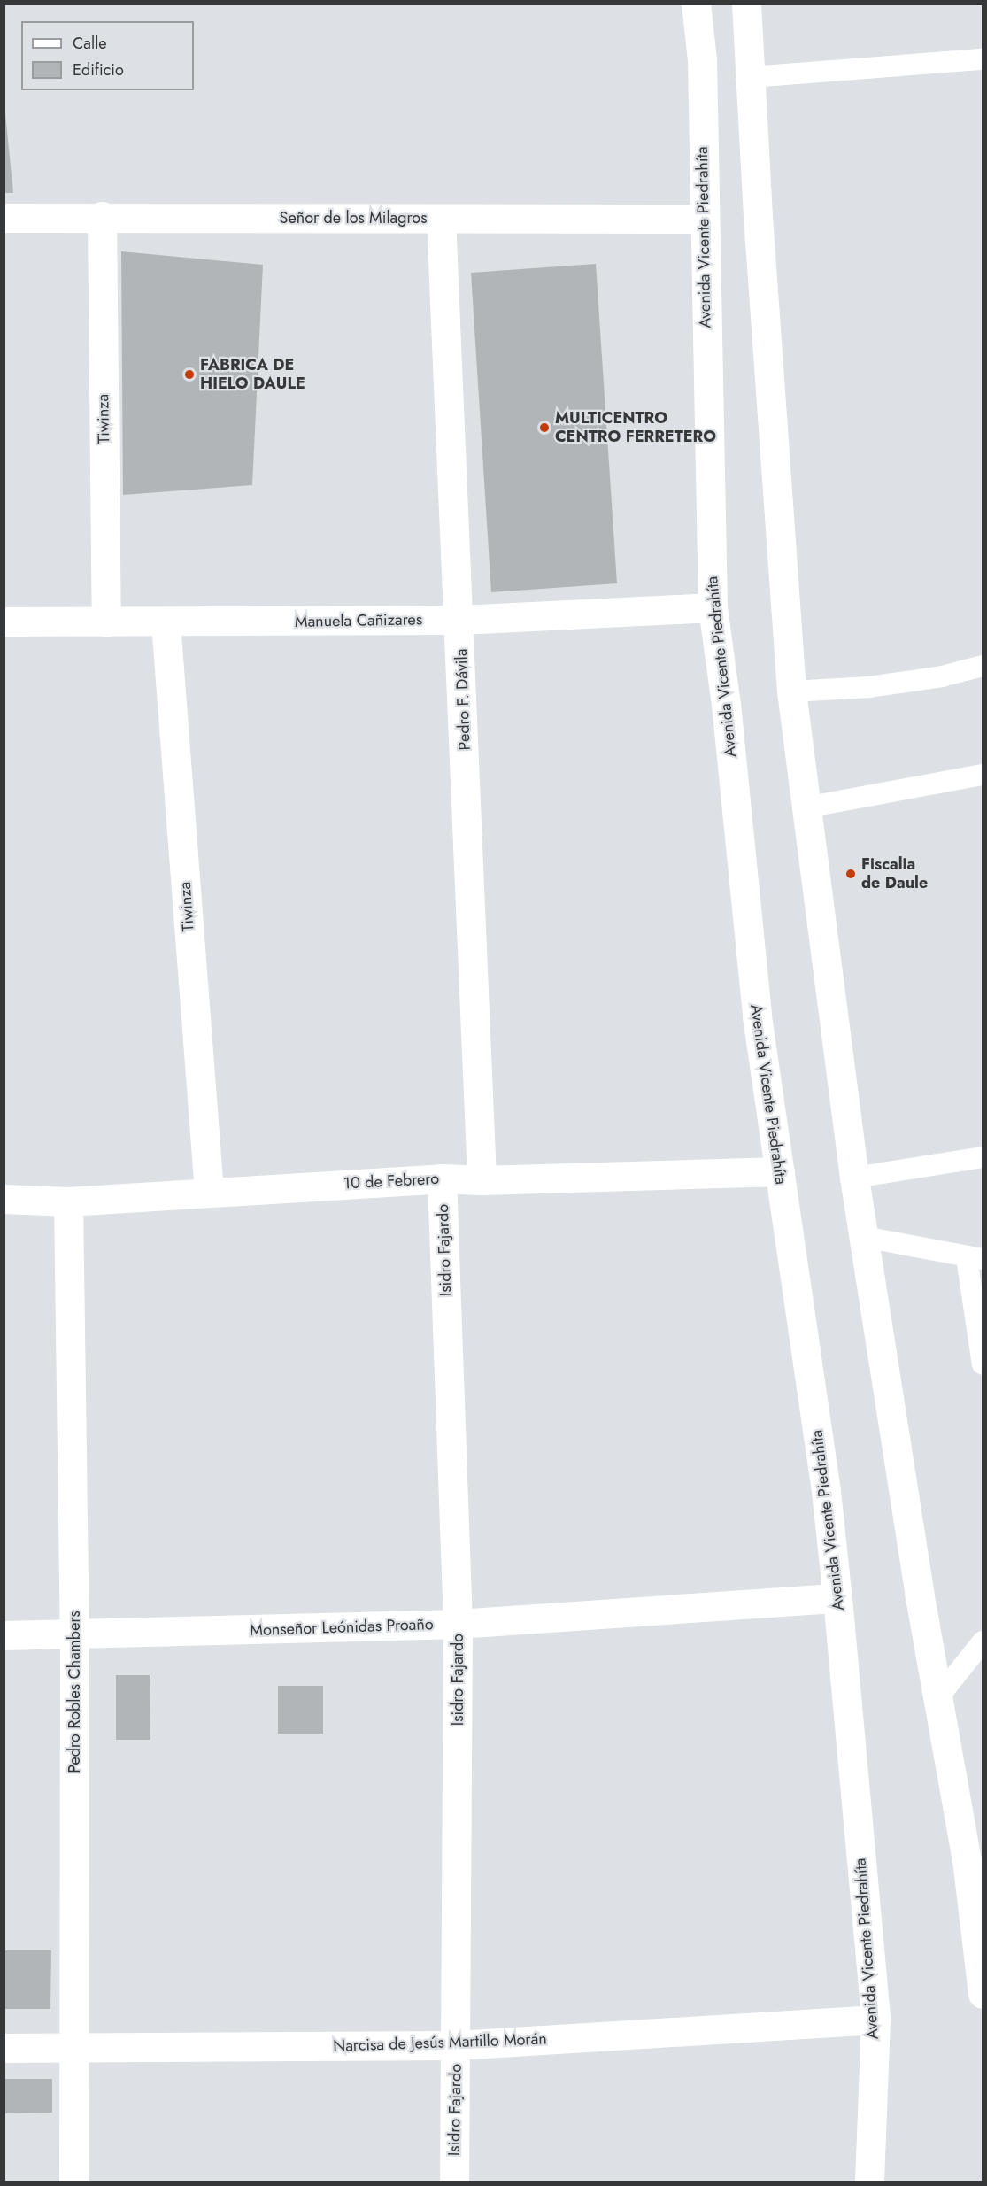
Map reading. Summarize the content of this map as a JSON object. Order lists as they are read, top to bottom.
{
  "streets": {
    "street": [
      "Señor de los Milagros",
      "Avenida Vicente Piedrahíta",
      "Tiwinza",
      "Manuela Cañizares",
      "Pedro F. Dávila",
      "10 de Febrero",
      "Isidro Fajardo",
      "Monseñor Leónidas Proaño",
      "Pedro Robles Chambers",
      "Narcisa de Jesús Martillo Morán"
    ]
  },
  "crossings": [
    ["Señor de los Milagros", "Avenida Vicente Piedrahíta"],
    ["Señor de los Milagros", "Tiwinza"],
    ["Señor de los Milagros", "Pedro F. Dávila"],
    ["Avenida Vicente Piedrahíta", "Manuela Cañizares"],
    ["Avenida Vicente Piedrahíta", "10 de Febrero"],
    ["Avenida Vicente Piedrahíta", "Monseñor Leónidas Proaño"],
    ["Avenida Vicente Piedrahíta", "Narcisa de Jesús Martillo Morán"],
    ["Tiwinza", "Manuela Cañizares"],
    ["Tiwinza", "10 de Febrero"],
    ["Manuela Cañizares", "Pedro F. Dávila"],
    ["Pedro F. Dávila", "10 de Febrero"],
    ["10 de Febrero", "Isidro Fajardo"],
    ["10 de Febrero", "Pedro Robles Chambers"],
    ["Isidro Fajardo", "Monseñor Leónidas Proaño"],
    ["Isidro Fajardo", "Narcisa de Jesús Martillo Morán"],
    ["Monseñor Leónidas Proaño", "Pedro Robles Chambers"],
    ["Pedro Robles Chambers", "Narcisa de Jesús Martillo Morán"]
  ],
  "places": ["FABRICA DE HIELO DAULE", "MULTICENTRO CENTRO FERRETERO", "Fiscalia de Daule"],
  "legend": ["Calle", "Edificio"]
}
